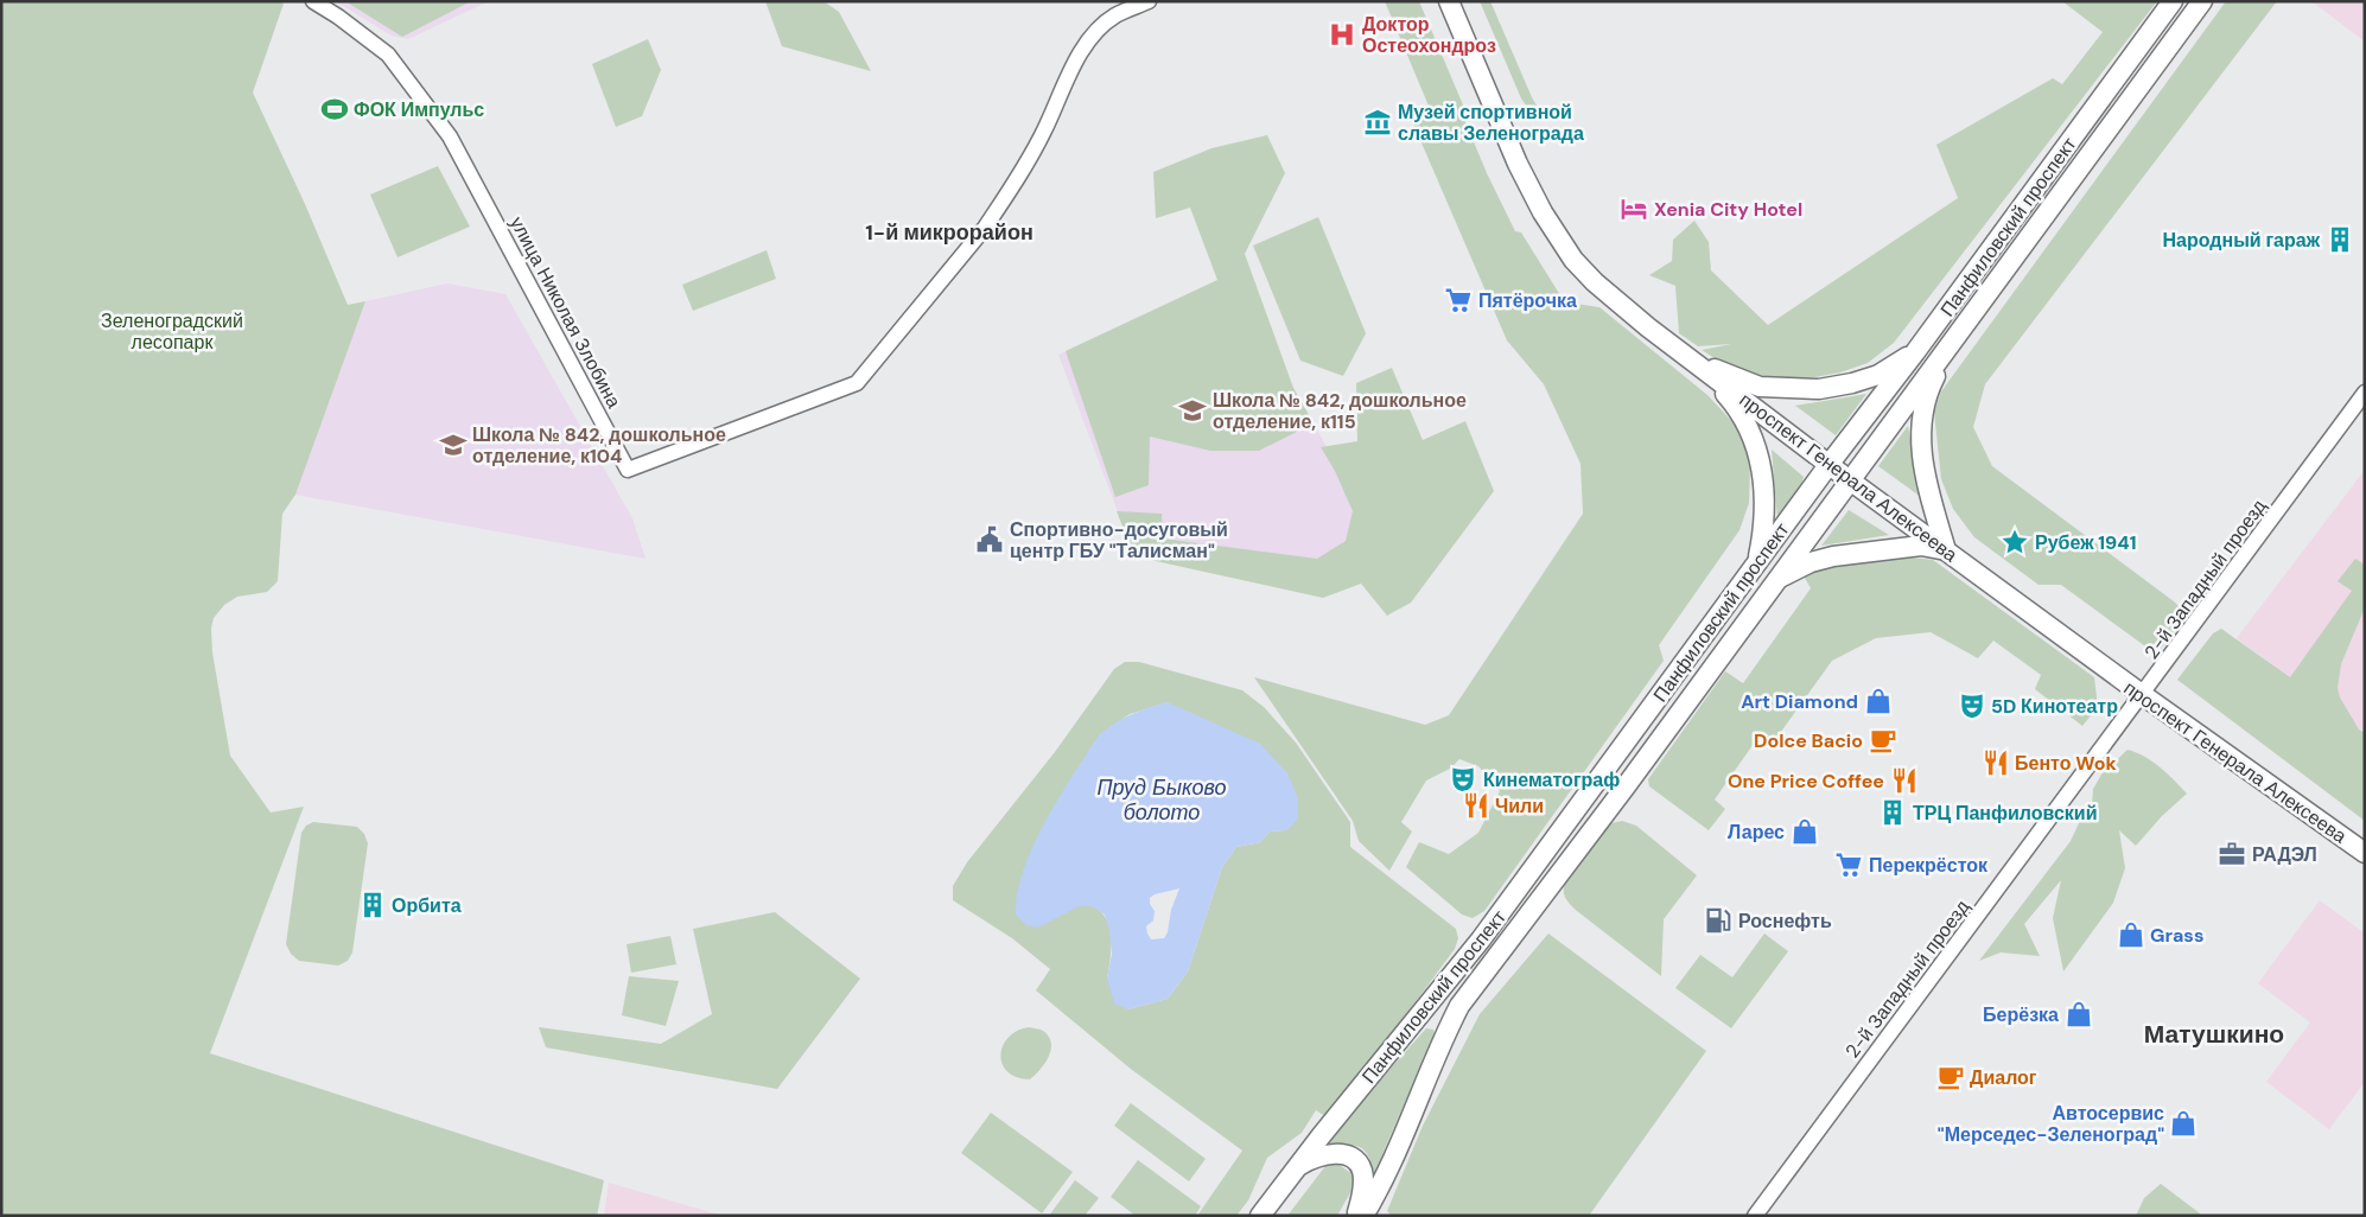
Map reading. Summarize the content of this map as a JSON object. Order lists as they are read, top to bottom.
{
  "streets": {
    "main road": ["Панфиловский проспект", "проспект Генерала Алексеева"],
    "street": ["улица Николая Злобина", "2-й Западный проезд"]
  },
  "crossings": [
    ["Панфиловский проспект", "проспект Генерала Алексеева"],
    ["проспект Генерала Алексеева", "2-й Западный проезд"]
  ],
  "districts": ["1-й микрорайон", "Матушкино"],
  "water": ["Пруд Быково болото"],
  "parks": ["Зеленоградский лесопарк"],
  "places": {
    "hospital": ["Доктор Остеохондроз"],
    "sports": ["ФОК Импульс"],
    "museum": ["Музей спортивной славы Зеленограда"],
    "hotel": ["Xenia City Hotel"],
    "building": ["Народный гараж", "ТРЦ Панфиловский", "Орбита"],
    "supermarket": ["Пятёрочка", "Перекрёсток"],
    "school or university": ["Школа № 842, дошкольное отделение, к115", "Школа № 842, дошкольное отделение, к104"],
    "public building": ["Спортивно-досуговый центр ГБУ \"Талисман\""],
    "place": ["Рубеж 1941"],
    "shop": [
      "Art Diamond",
      "Ларес",
      "Grass",
      "Берёзка",
      "Автосервис \"Мерседес-Зеленоград\""
    ],
    "theatre": ["5D Кинотеатр", "Кинематограф"],
    "cafe": ["Dolce Bacio", "Диалог"],
    "restaurant": ["Бенто Wok", "One Price Coffee", "Чили"],
    "office": ["РАДЭЛ"],
    "fuel station": ["Роснефть"]
  }
}
